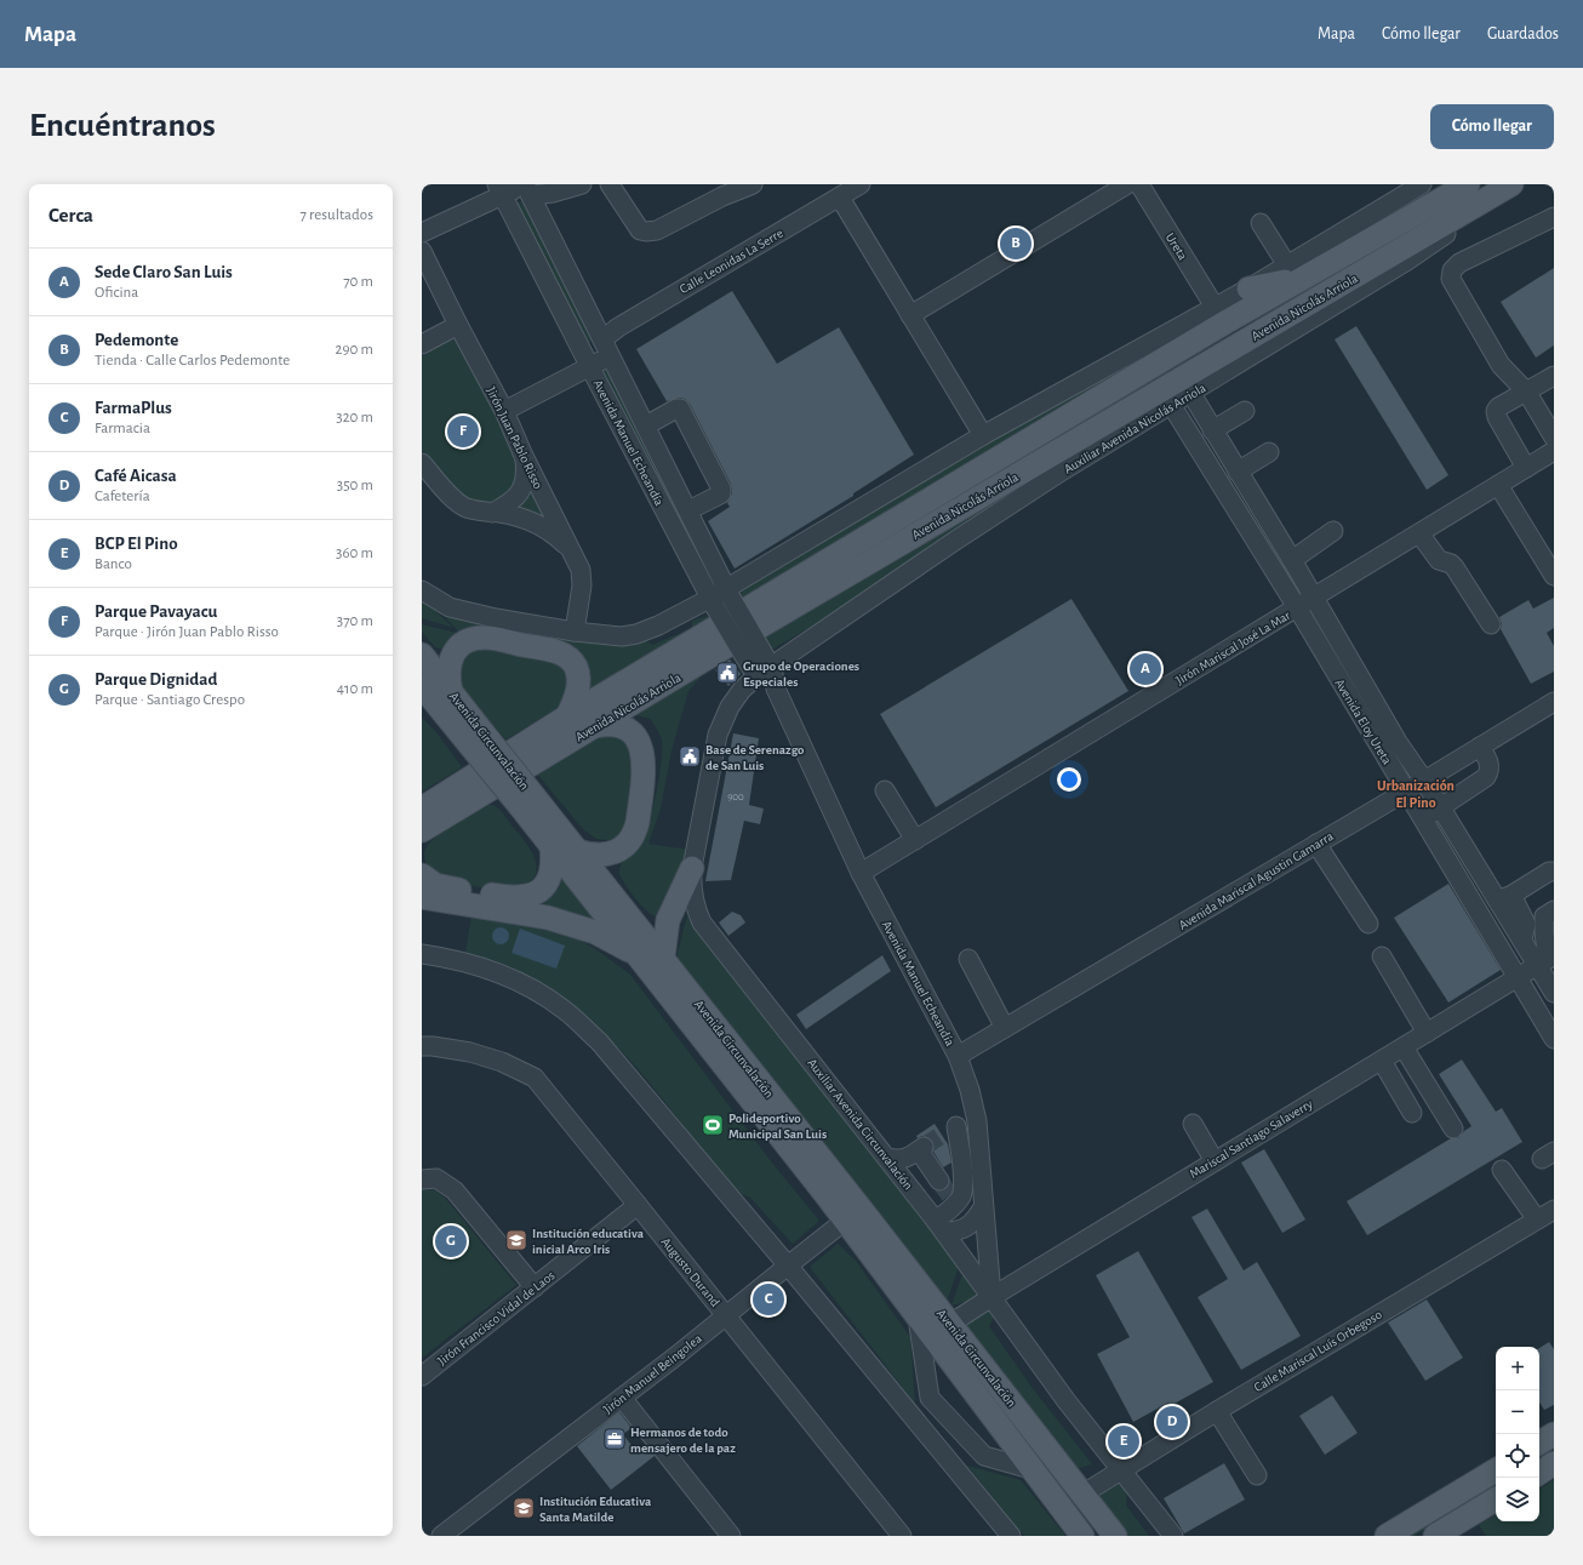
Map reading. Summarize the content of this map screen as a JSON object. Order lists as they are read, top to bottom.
{
  "streets": {
    "main road": ["Avenida Nicolás Arriola", "Avenida Circunvalación"],
    "street": [
      "Ureta",
      "Calle Leonidas La Serre",
      "Auxiliar Avenida Nicolás Arriola",
      "Jirón Juan Pablo Risso",
      "Avenida Manuel Echeandía",
      "Jirón Mariscal José La Mar",
      "Avenida Eloy Ureta",
      "Avenida Mariscal Agustin Gamarra",
      "Auxiliar Avenida Circunvalación",
      "Mariscal Santiago Salaverry",
      "Augusto Durand",
      "Jirón Francisco Vidal de Laos",
      "Calle Mariscal Luís Orbegoso",
      "Jirón Manuel Beingolea"
    ]
  },
  "crossings": [
    ["Calle Leonidas La Serre", "Avenida Manuel Echeandía"],
    ["Auxiliar Avenida Nicolás Arriola", "Avenida Manuel Echeandía"],
    ["Auxiliar Avenida Nicolás Arriola", "Avenida Eloy Ureta"],
    ["Auxiliar Avenida Nicolás Arriola", "Auxiliar Avenida Circunvalación"],
    ["Avenida Manuel Echeandía", "Jirón Mariscal José La Mar"],
    ["Avenida Manuel Echeandía", "Avenida Mariscal Agustin Gamarra"],
    ["Avenida Manuel Echeandía", "Auxiliar Avenida Circunvalación"],
    ["Avenida Manuel Echeandía", "Mariscal Santiago Salaverry"],
    ["Jirón Mariscal José La Mar", "Avenida Eloy Ureta"],
    ["Avenida Eloy Ureta", "Avenida Mariscal Agustin Gamarra"],
    ["Avenida Eloy Ureta", "Mariscal Santiago Salaverry"],
    ["Avenida Circunvalación", "Mariscal Santiago Salaverry"],
    ["Avenida Circunvalación", "Calle Mariscal Luís Orbegoso"],
    ["Avenida Circunvalación", "Jirón Manuel Beingolea"],
    ["Auxiliar Avenida Circunvalación", "Mariscal Santiago Salaverry"],
    ["Auxiliar Avenida Circunvalación", "Calle Mariscal Luís Orbegoso"],
    ["Augusto Durand", "Jirón Francisco Vidal de Laos"],
    ["Augusto Durand", "Jirón Manuel Beingolea"]
  ],
  "districts": ["Urbanización El Pino"],
  "places": {
    "public building": ["Grupo de Operaciones Especiales", "Base de Serenazgo de San Luis"],
    "sports": ["Polideportivo Municipal San Luis"],
    "school or university": ["Institución educativa inicial Arco Iris", "Institución Educativa Santa Matilde"],
    "office": ["Hermanos de todo mensajero de la paz"]
  },
  "house_numbers": ["900"],
  "page": {
    "header": "Mapa",
    "nav": ["Mapa", "Cómo llegar", "Guardados"],
    "buttons": "Cómo llegar",
    "title": "Encuéntranos",
    "heading": ["Cerca", "7 resultados"],
    "pins": [
      "B",
      "F",
      "A",
      "G",
      "C",
      "D",
      "E"
    ],
    "list": [
      {
        "mark": "A",
        "name": "Sede Claro San Luis",
        "note": "Oficina",
        "value": "70 m"
      },
      {
        "mark": "B",
        "name": "Pedemonte",
        "note": "Tienda · Calle Carlos Pedemonte",
        "value": "290 m"
      },
      {
        "mark": "C",
        "name": "FarmaPlus",
        "note": "Farmacia",
        "value": "320 m"
      },
      {
        "mark": "D",
        "name": "Café Aicasa",
        "note": "Cafetería",
        "value": "350 m"
      },
      {
        "mark": "E",
        "name": "BCP El Pino",
        "note": "Banco",
        "value": "360 m"
      },
      {
        "mark": "F",
        "name": "Parque Pavayacu",
        "note": "Parque · Jirón Juan Pablo Risso",
        "value": "370 m"
      },
      {
        "mark": "G",
        "name": "Parque Dignidad",
        "note": "Parque · Santiago Crespo",
        "value": "410 m"
      }
    ],
    "map_buttons": ["+", "−"]
  }
}
